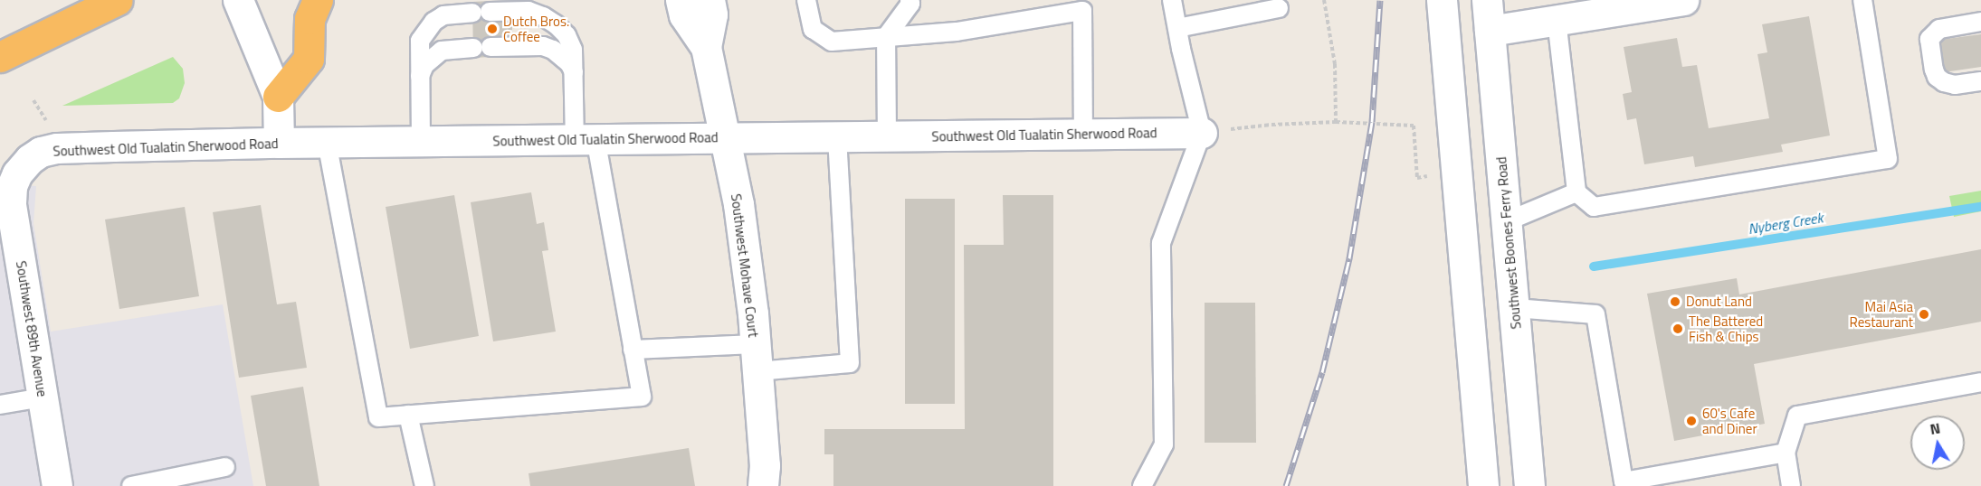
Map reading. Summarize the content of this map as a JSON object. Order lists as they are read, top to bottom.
{
  "streets": {
    "street": [
      "Southwest Old Tualatin Sherwood Road",
      "Southwest Boones Ferry Road",
      "Southwest Mohave Court",
      "Southwest 89th Avenue"
    ]
  },
  "crossings": [
    ["Southwest Old Tualatin Sherwood Road", "Southwest Mohave Court"],
    ["Southwest Old Tualatin Sherwood Road", "Southwest 89th Avenue"]
  ],
  "water": ["Nyberg Creek"],
  "places": [
    "Dutch Bros. Coffee",
    "Donut Land",
    "Mai Asia Restaurant",
    "The Battered Fish & Chips",
    "60's Cafe and Diner"
  ],
  "north": "top"
}
